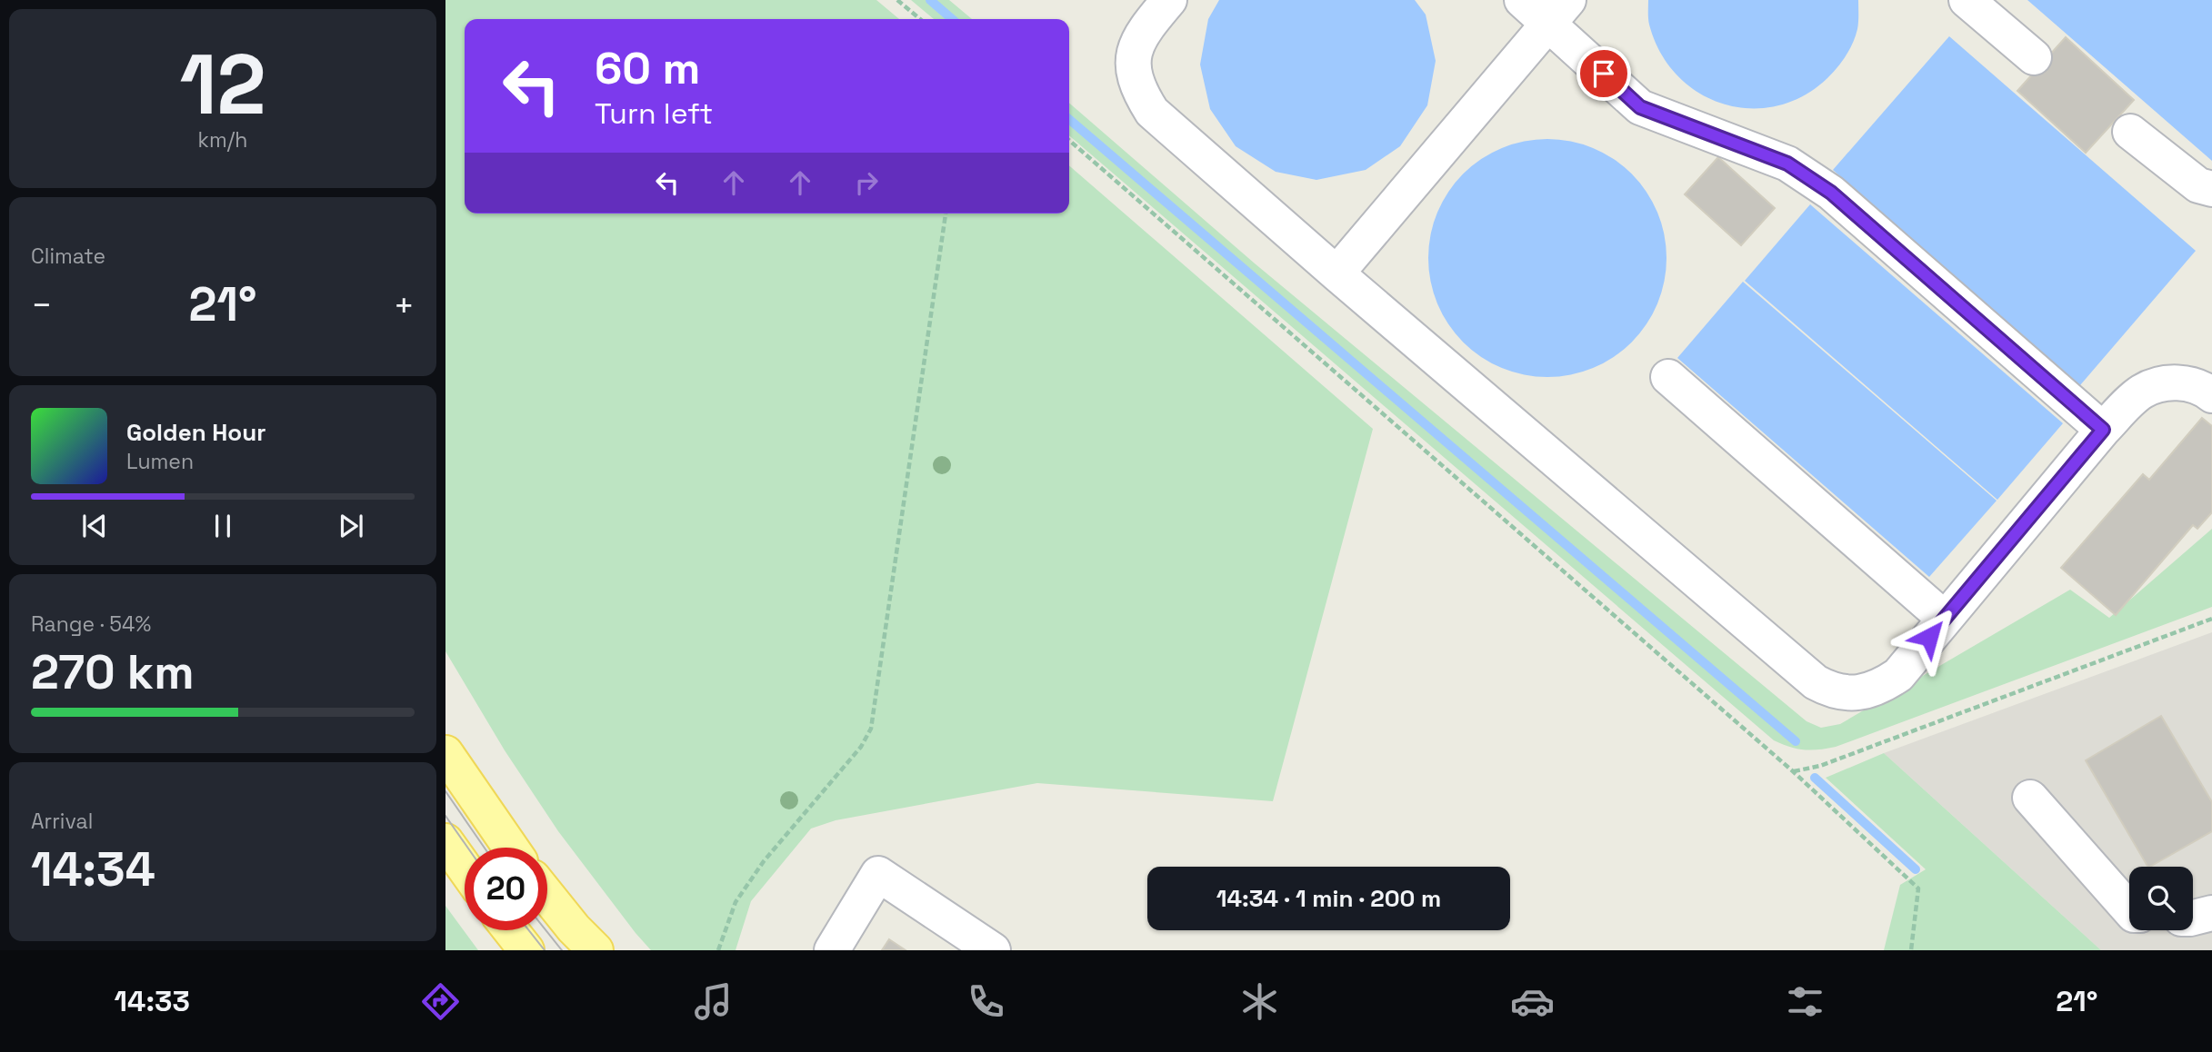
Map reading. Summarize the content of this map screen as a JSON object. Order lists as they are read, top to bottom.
{
  "page": {
    "tile": [
      ["12", "km/h"],
      "Climate",
      ["Range · 54%", "270 km"],
      ["Arrival", "14:34"]
    ],
    "turn": ["60 m", "Turn left"],
    "heat": ["−", "21°", "+"],
    "song": ["Golden Hour", "Lumen"],
    "limit": "20",
    "trip": "14:34 · 1 min · 200 m",
    "tabs": ["14:33", "21°"]
  }
}
